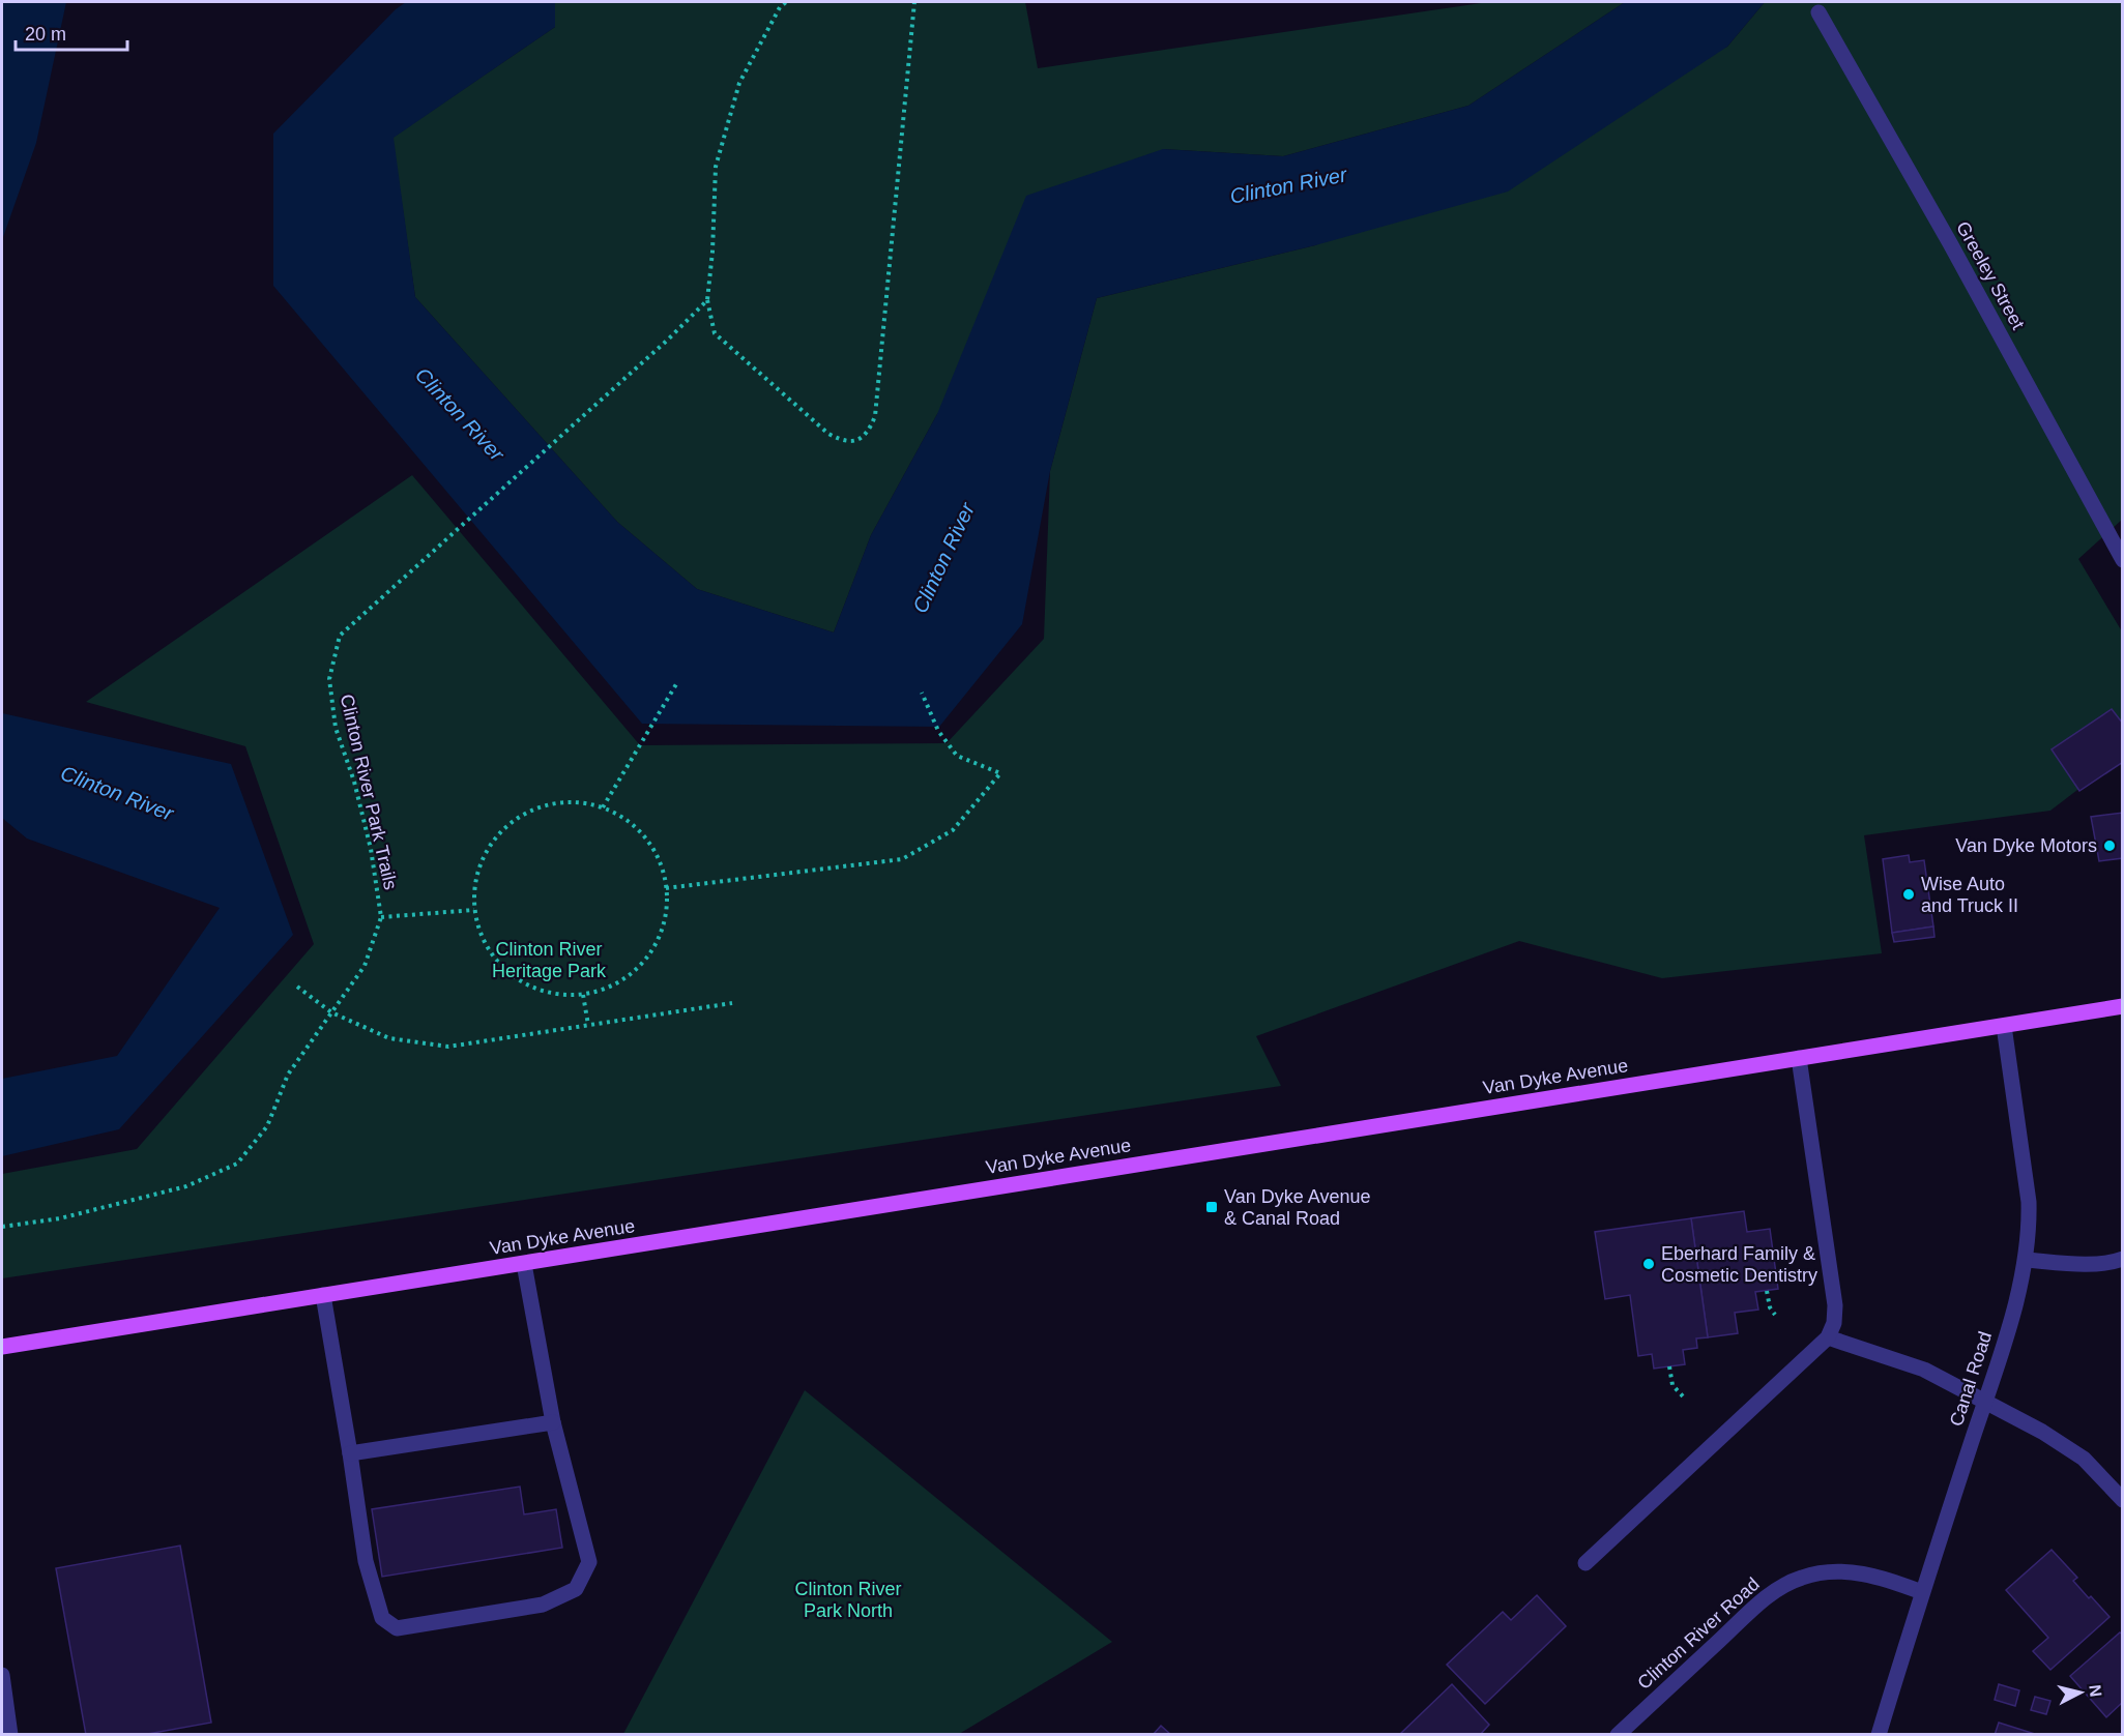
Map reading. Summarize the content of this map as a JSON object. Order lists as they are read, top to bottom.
{
  "streets": {
    "main road": ["Van Dyke Avenue"],
    "street": ["Greeley Street", "Canal Road", "Clinton River Road"],
    "path": ["Clinton River Park Trails"]
  },
  "crossings": [
    ["Van Dyke Avenue", "Canal Road"],
    ["Canal Road", "Clinton River Road"]
  ],
  "water": ["Clinton River"],
  "parks": ["Clinton River Heritage Park", "Clinton River Park North"],
  "places": {
    "other": ["Van Dyke Motors", "Wise Auto and Truck II", "Eberhard Family & Cosmetic Dentistry"],
    "transit": ["Van Dyke Avenue & Canal Road"]
  },
  "scale_bar": "20 m",
  "north": "right"
}
